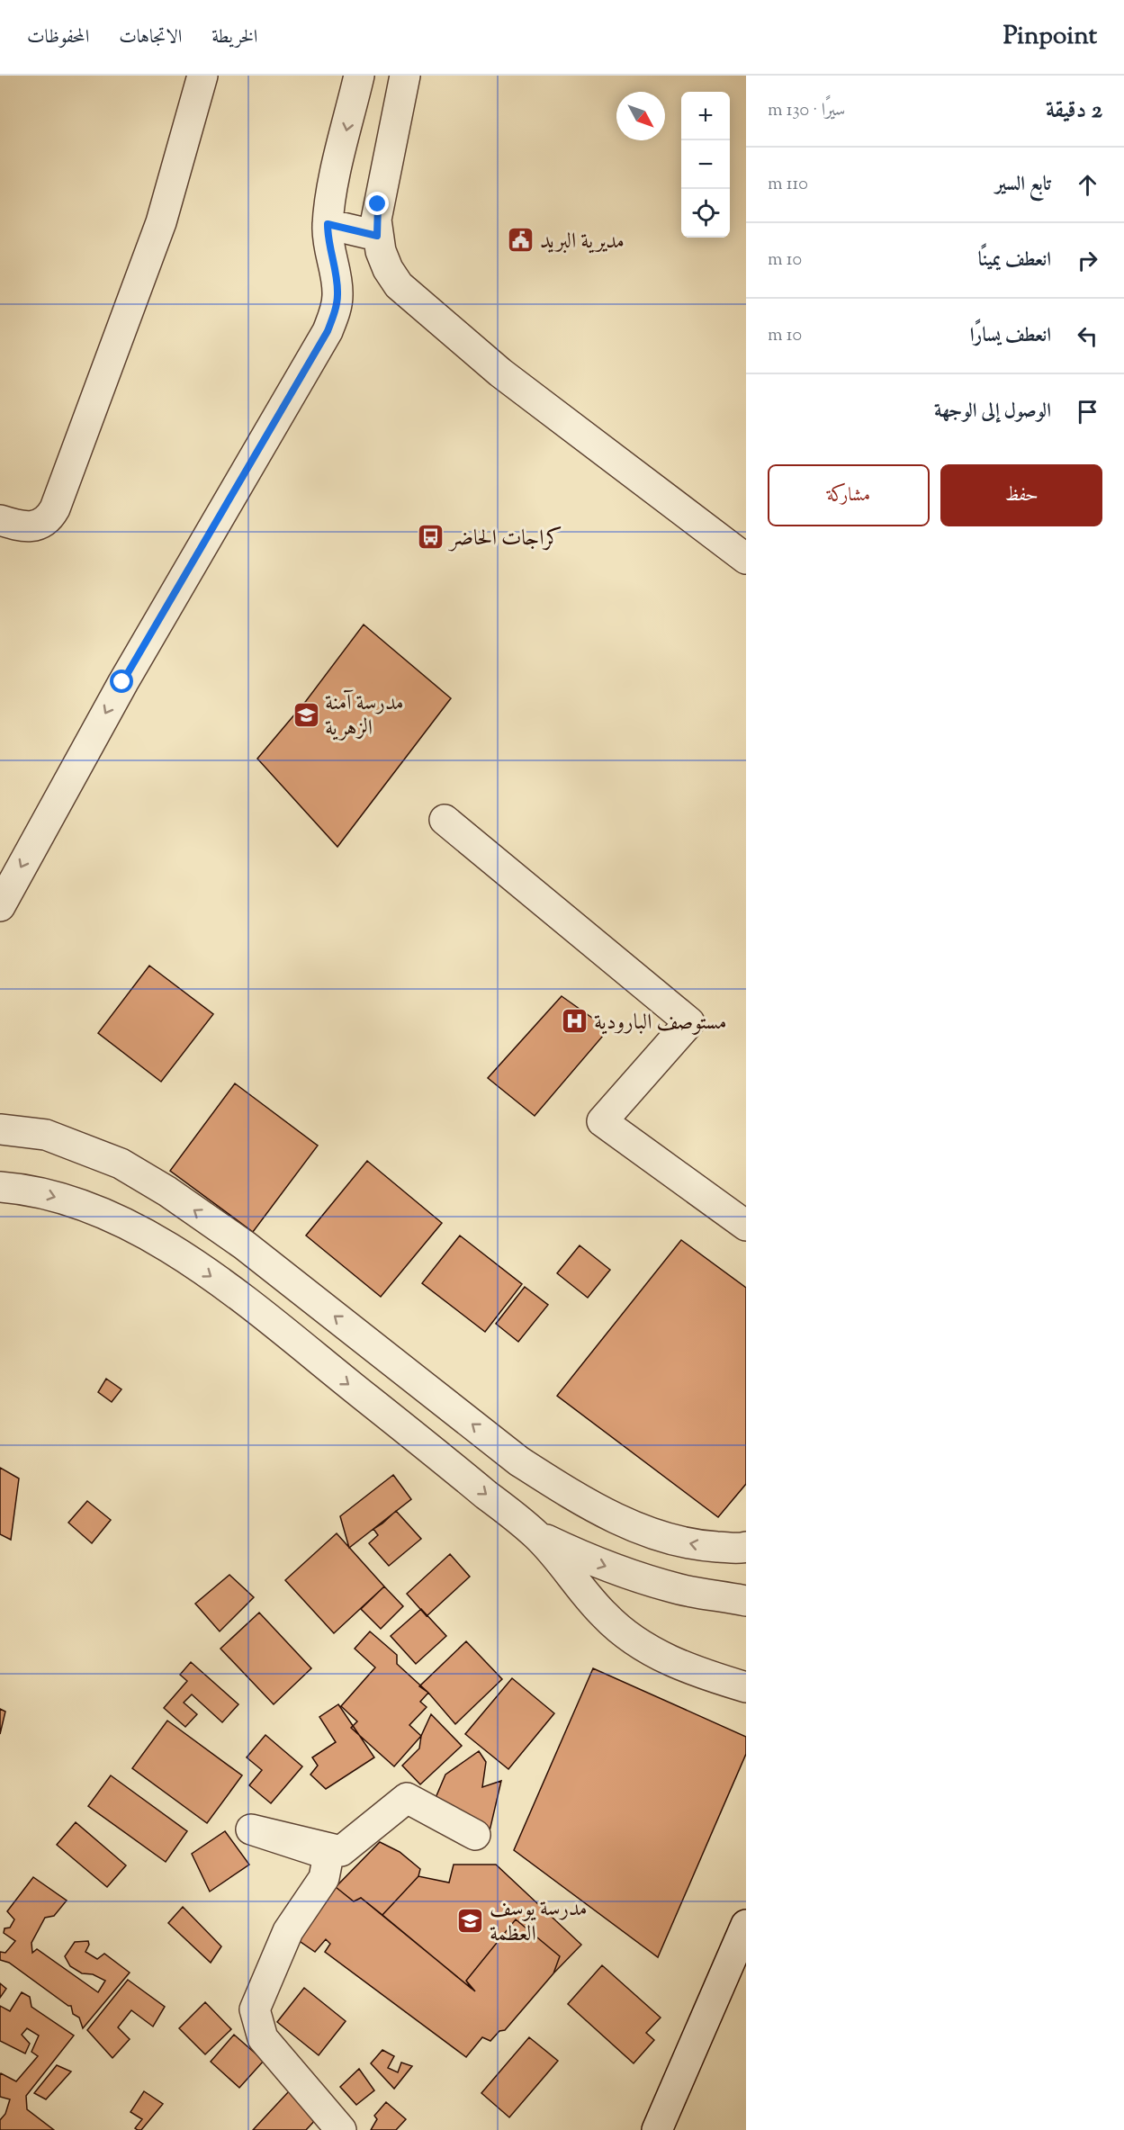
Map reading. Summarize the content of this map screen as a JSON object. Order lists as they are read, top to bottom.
{
  "places": {
    "public building": ["مديرية البريد"],
    "bus stop": ["كراجات الحاضر"],
    "school or university": ["مدرسة آمنة الزهرية", "مدرسة يوسف العظمة"],
    "hospital": ["مستوصف البارودية"]
  },
  "north": "bottom right",
  "page": {
    "header": "Pinpoint",
    "nav": ["الخريطة", "الاتجاهات", "المحفوظات"],
    "heading": ["2 دقيقة", "سيرًا · 130 m"],
    "map_buttons": ["+", "−"],
    "list": [
      ["تابع السير", "110 m"],
      ["انعطف يمينًا", "10 m"],
      ["انعطف يسارًا", "10 m"],
      "الوصول إلى الوجهة"
    ],
    "buttons": ["حفظ", "مشاركة"]
  }
}
